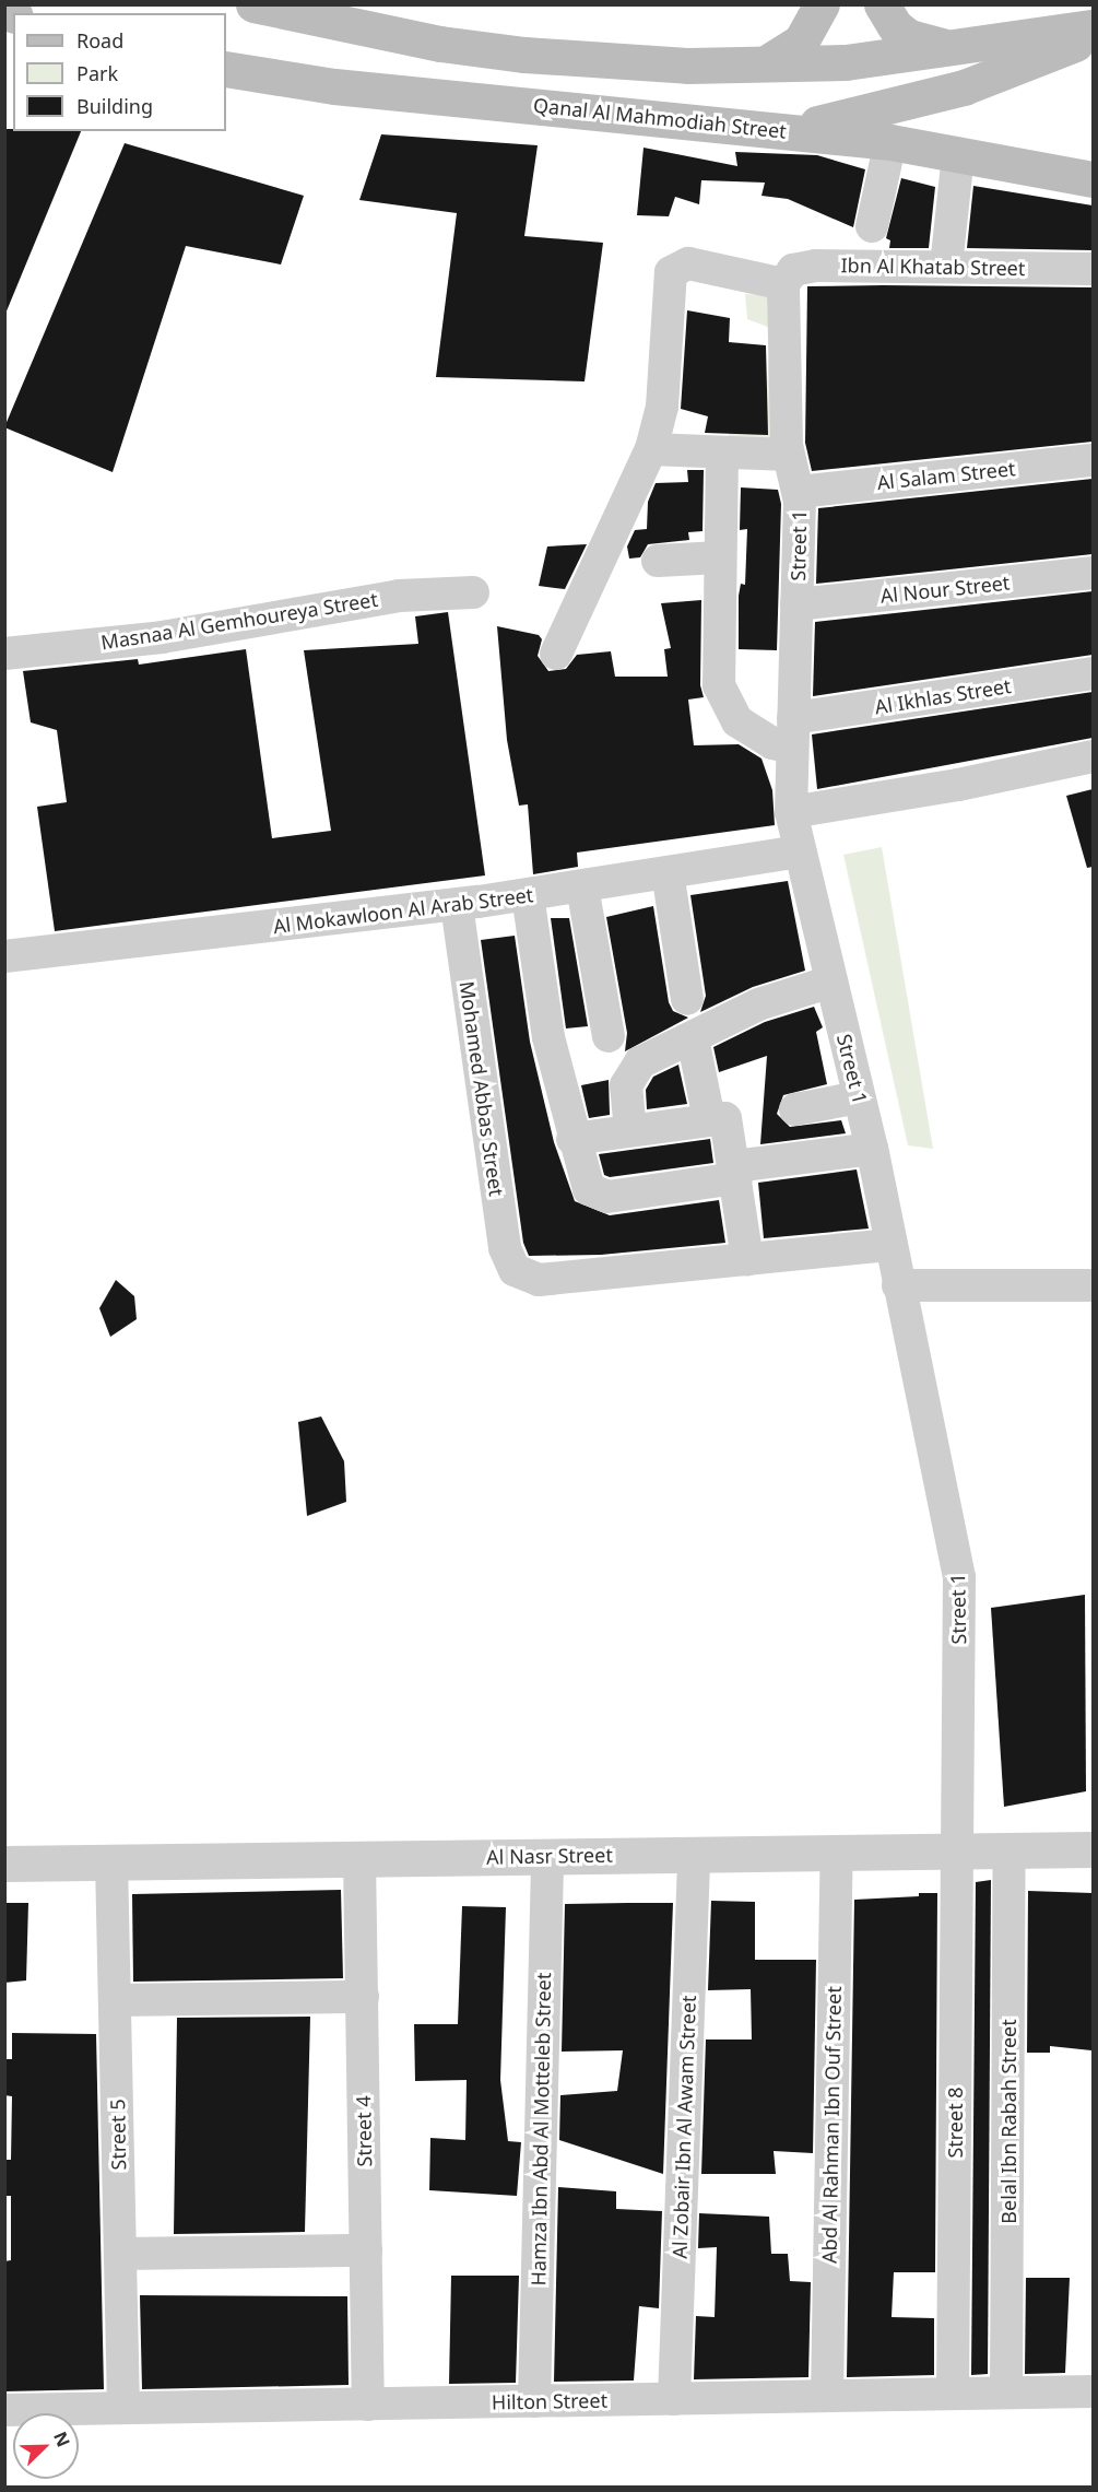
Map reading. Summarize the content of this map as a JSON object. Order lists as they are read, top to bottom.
{
  "streets": {
    "main road": ["Qanal Al Mahmodiah Street"],
    "street": [
      "Ibn Al Khatab Street",
      "Al Salam Street",
      "Street 1",
      "Al Nour Street",
      "Masnaa Al Gemhoureya Street",
      "Al Ikhlas Street",
      "Al Mokawloon Al Arab Street",
      "Mohamed Abbas Street",
      "Al Nasr Street",
      "Belal Ibn Rabah Street",
      "Street 8",
      "Abd Al Rahman Ibn Ouf Street",
      "Al Zobair Ibn Al Awam Street",
      "Hamza Ibn Abd Al Motteleb Street",
      "Street 4",
      "Street 5",
      "Hilton Street"
    ]
  },
  "crossings": [
    ["Ibn Al Khatab Street", "Street 1"],
    ["Al Salam Street", "Street 1"],
    ["Street 1", "Al Nour Street"],
    ["Street 1", "Al Ikhlas Street"],
    ["Street 1", "Al Mokawloon Al Arab Street"],
    ["Street 1", "Al Nasr Street"],
    ["Street 1", "Street 8"],
    ["Al Mokawloon Al Arab Street", "Mohamed Abbas Street"],
    ["Al Nasr Street", "Belal Ibn Rabah Street"],
    ["Al Nasr Street", "Street 8"],
    ["Al Nasr Street", "Abd Al Rahman Ibn Ouf Street"],
    ["Al Nasr Street", "Al Zobair Ibn Al Awam Street"],
    ["Al Nasr Street", "Hamza Ibn Abd Al Motteleb Street"],
    ["Al Nasr Street", "Street 4"],
    ["Al Nasr Street", "Street 5"],
    ["Belal Ibn Rabah Street", "Hilton Street"],
    ["Street 8", "Hilton Street"],
    ["Abd Al Rahman Ibn Ouf Street", "Hilton Street"],
    ["Al Zobair Ibn Al Awam Street", "Hilton Street"],
    ["Hamza Ibn Abd Al Motteleb Street", "Hilton Street"],
    ["Street 4", "Hilton Street"],
    ["Street 5", "Hilton Street"]
  ],
  "legend": ["Road", "Park", "Building"],
  "north": "top right"
}
